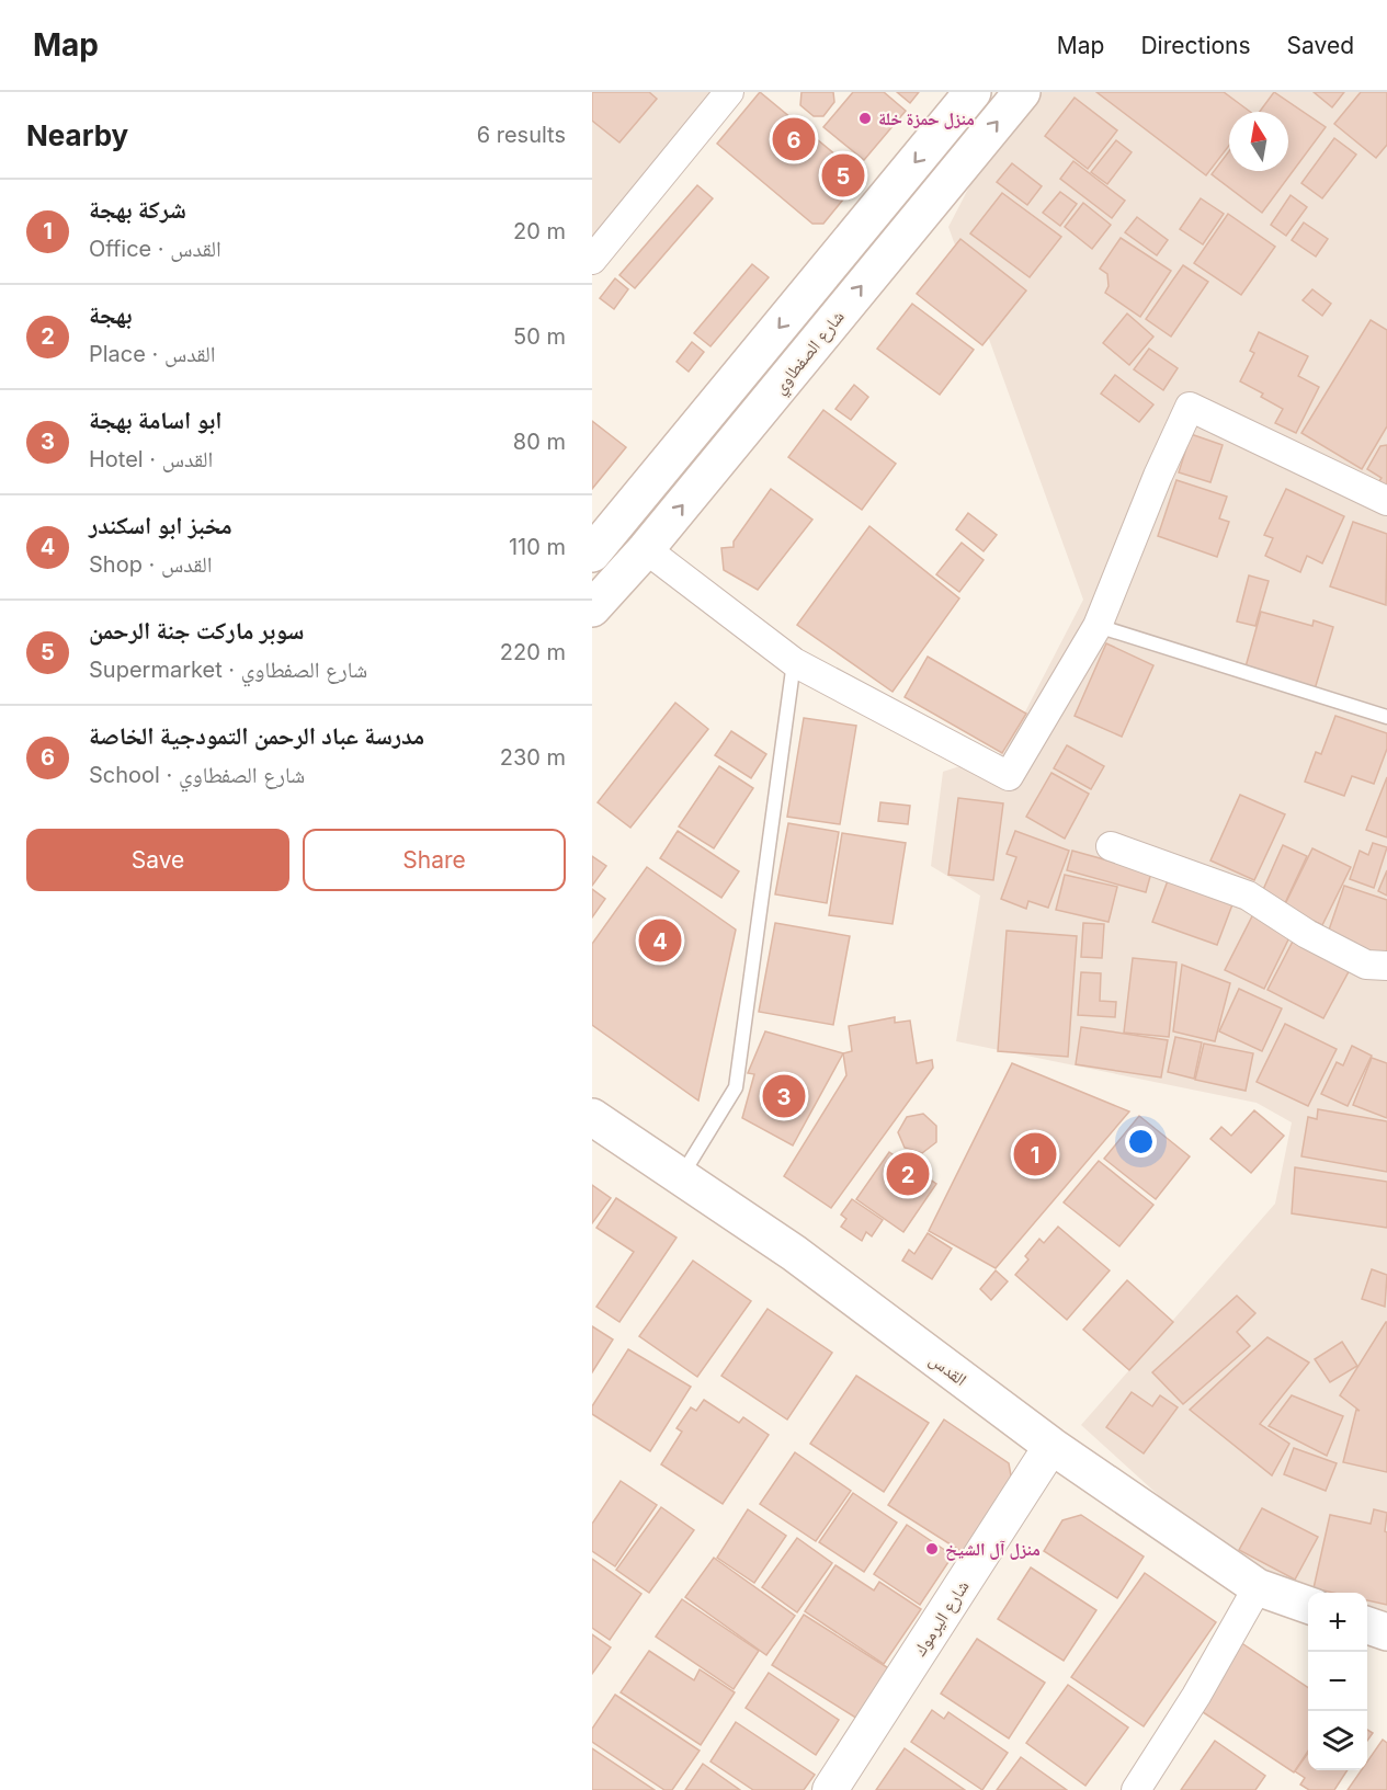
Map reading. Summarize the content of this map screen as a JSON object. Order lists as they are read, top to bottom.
{
  "streets": {
    "main road": ["شارع الصفطاوي", "القدس"],
    "street": ["شارع اليرموك"]
  },
  "crossings": [
    ["القدس", "شارع اليرموك"]
  ],
  "places": ["منزل حمزة خلة", "منزل آل الشيخ"],
  "north": "top",
  "page": {
    "header": "Map",
    "nav": ["Map", "Directions", "Saved"],
    "heading": ["Nearby", "6 results"],
    "pins": [
      "6",
      "5",
      "4",
      "3",
      "1",
      "2"
    ],
    "list": [
      {
        "mark": "1",
        "name": "شركة بهجة",
        "note": "Office · القدس",
        "value": "20 m"
      },
      {
        "mark": "2",
        "name": "بهجة",
        "note": "Place · القدس",
        "value": "50 m"
      },
      {
        "mark": "3",
        "name": "ابو اسامة بهجة",
        "note": "Hotel · القدس",
        "value": "80 m"
      },
      {
        "mark": "4",
        "name": "مخبز ابو اسكندر",
        "note": "Shop · القدس",
        "value": "110 m"
      },
      {
        "mark": "5",
        "name": "سوبر ماركت جنة الرحمن",
        "note": "Supermarket · شارع الصفطاوي",
        "value": "220 m"
      },
      {
        "mark": "6",
        "name": "مدرسة عباد الرحمن التمودجية الخاصة",
        "note": "School · شارع الصفطاوي",
        "value": "230 m"
      }
    ],
    "buttons": ["Save", "Share"],
    "map_buttons": ["+", "−"]
  }
}
